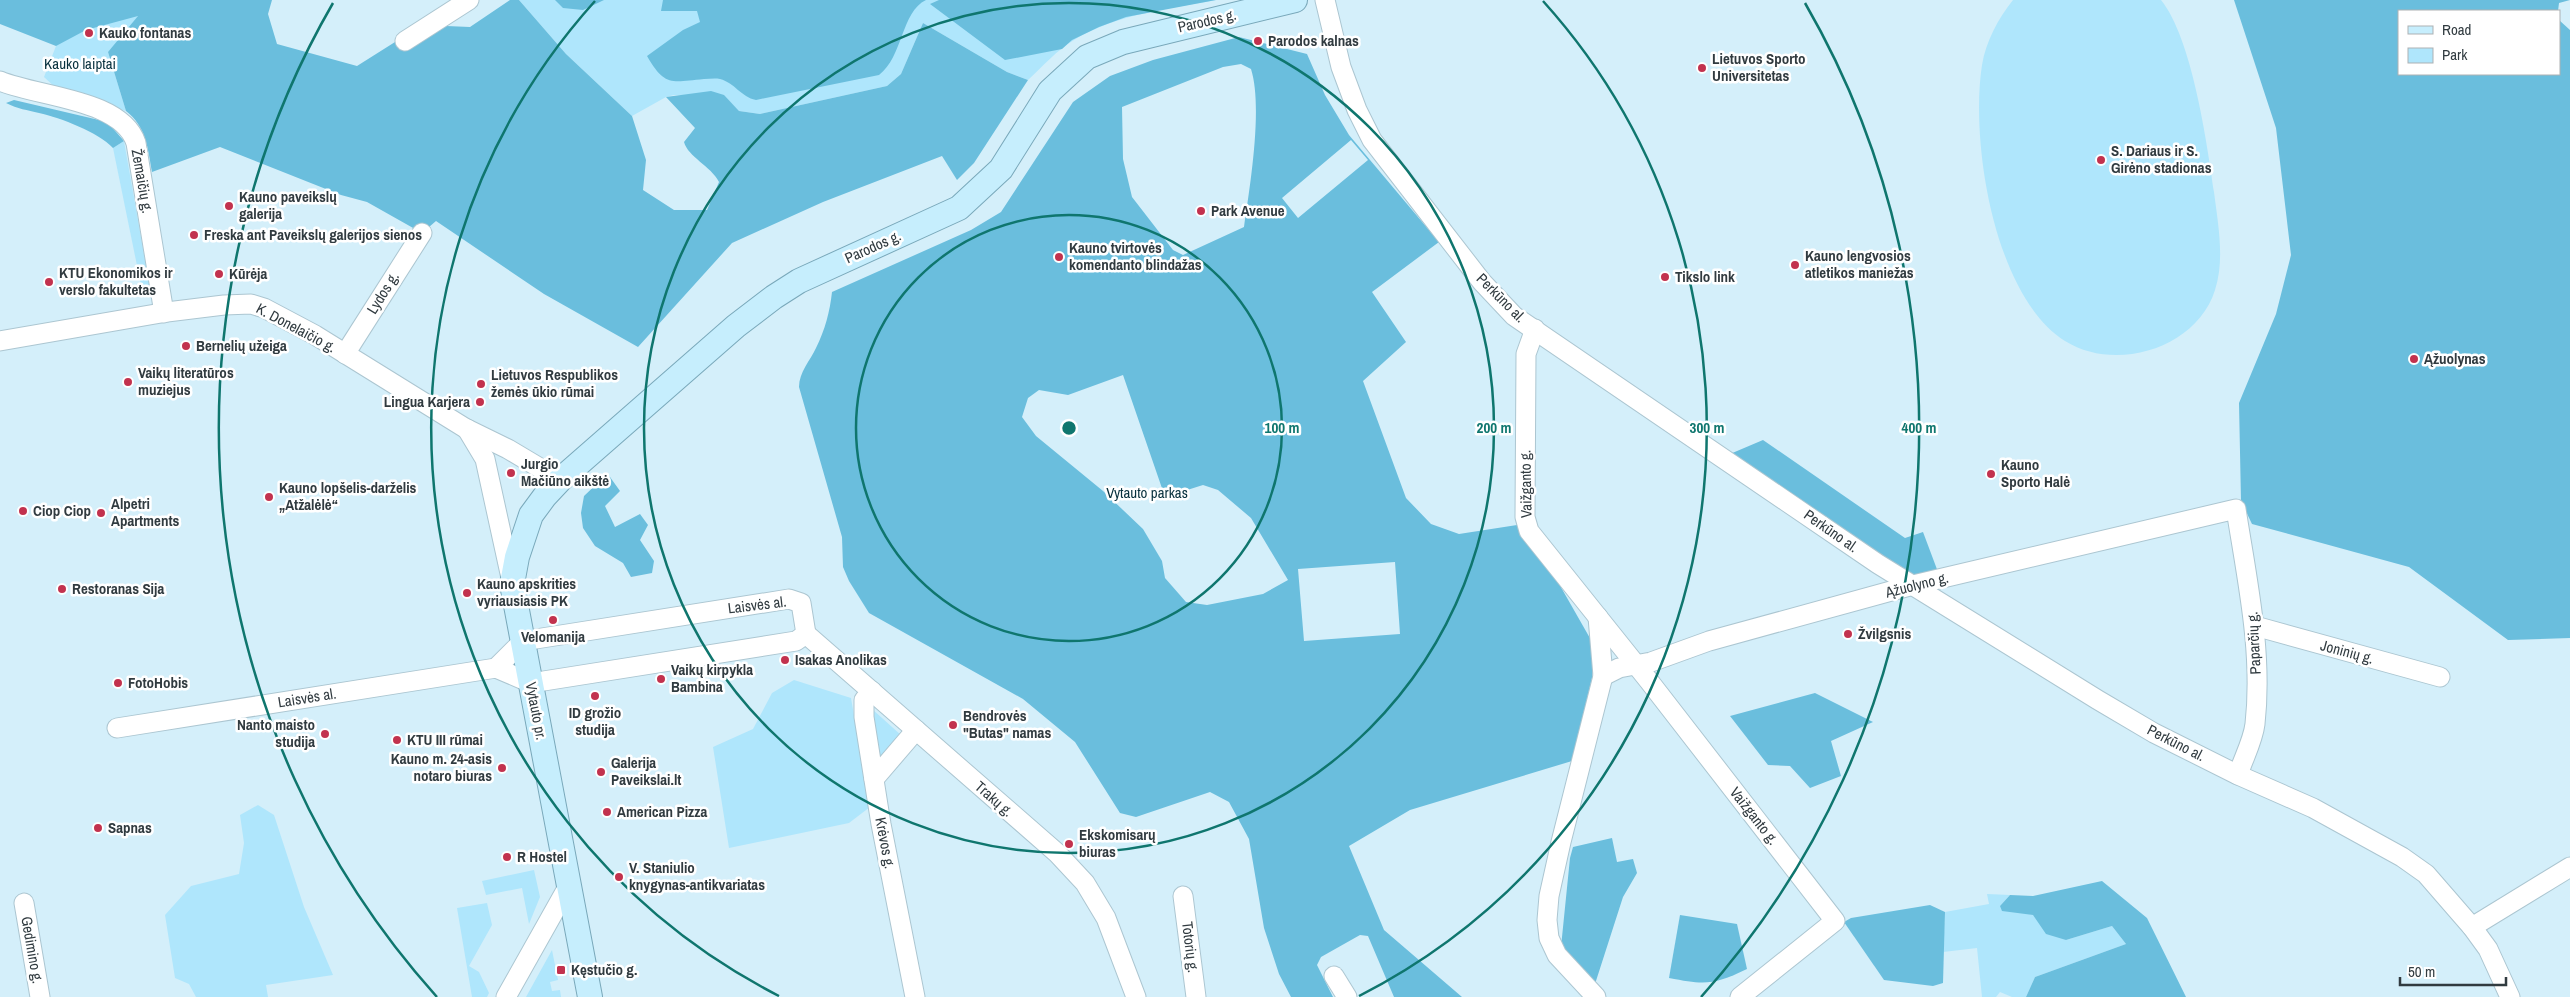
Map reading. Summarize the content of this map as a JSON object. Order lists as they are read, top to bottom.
{
  "streets": {
    "main road": ["Parodos g.", "Vytauto pr."],
    "street": [
      "Žemaičių g.",
      "Lydos g.",
      "Perkūno al.",
      "K. Donelaičio g.",
      "Vaižganto g.",
      "Ąžuolyno g.",
      "Laisvės al.",
      "Paparčių g.",
      "Joninių g.",
      "Trakų g.",
      "Krėvos g.",
      "Totorių g.",
      "Gedimino g."
    ]
  },
  "crossings": [
    ["Parodos g.", "K. Donelaičio g."],
    ["Parodos g.", "Vytauto pr."],
    ["Žemaičių g.", "K. Donelaičio g."],
    ["Lydos g.", "K. Donelaičio g."],
    ["Perkūno al.", "Vaižganto g."],
    ["Perkūno al.", "Ąžuolyno g."],
    ["Perkūno al.", "Paparčių g."],
    ["K. Donelaičio g.", "Vytauto pr."],
    ["Vaižganto g.", "Ąžuolyno g."],
    ["Ąžuolyno g.", "Paparčių g."],
    ["Laisvės al.", "Vytauto pr."],
    ["Laisvės al.", "Trakų g."],
    ["Paparčių g.", "Joninių g."],
    ["Trakų g.", "Krėvos g."]
  ],
  "parks": ["Kauko laiptai", "Vytauto parkas"],
  "places": {
    "other": [
      "Kauko fontanas",
      "Parodos kalnas",
      "Lietuvos Sporto Universitetas",
      "S. Dariaus ir S. Girėno stadionas",
      "Kauno paveikslų galerija",
      "Park Avenue",
      "Freska ant Paveikslų galerijos sienos",
      "Kauno tvirtovės komendanto blindažas",
      "Kauno lengvosios atletikos maniežas",
      "Kūrėja",
      "Tikslo link",
      "KTU Ekonomikos ir verslo fakultetas",
      "Bernelių užeiga",
      "Ąžuolynas",
      "Vaikų literatūros muziejus",
      "Lietuvos Respublikos žemės ūkio rūmai",
      "Lingua Karjera",
      "Jurgio Mačiūno aikštė",
      "Kauno Sporto Halė",
      "Kauno lopšelis-darželis „Atžalėlė“",
      "Ciop Ciop",
      "Alpetri Apartments",
      "Restoranas Sija",
      "Kauno apskrities vyriausiasis PK",
      "Velomanija",
      "Žvilgsnis",
      "Isakas Anolikas",
      "Vaikų kirpykla Bambina",
      "FotoHobis",
      "ID grožio studija",
      "Bendrovės \"Butas\" namas",
      "Nanto maisto studija",
      "KTU III rūmai",
      "Kauno m. 24-asis notaro biuras",
      "Galerija Paveikslai.lt",
      "American Pizza",
      "Sapnas",
      "Ekskomisarų biuras",
      "R Hostel",
      "V. Staniulio knygynas-antikvariatas"
    ],
    "transit": ["Kęstučio g."]
  },
  "legend": ["Road", "Park"],
  "scale_bar": "50 m",
  "rings": [
    "100 m",
    "200 m",
    "300 m",
    "400 m"
  ]
}
